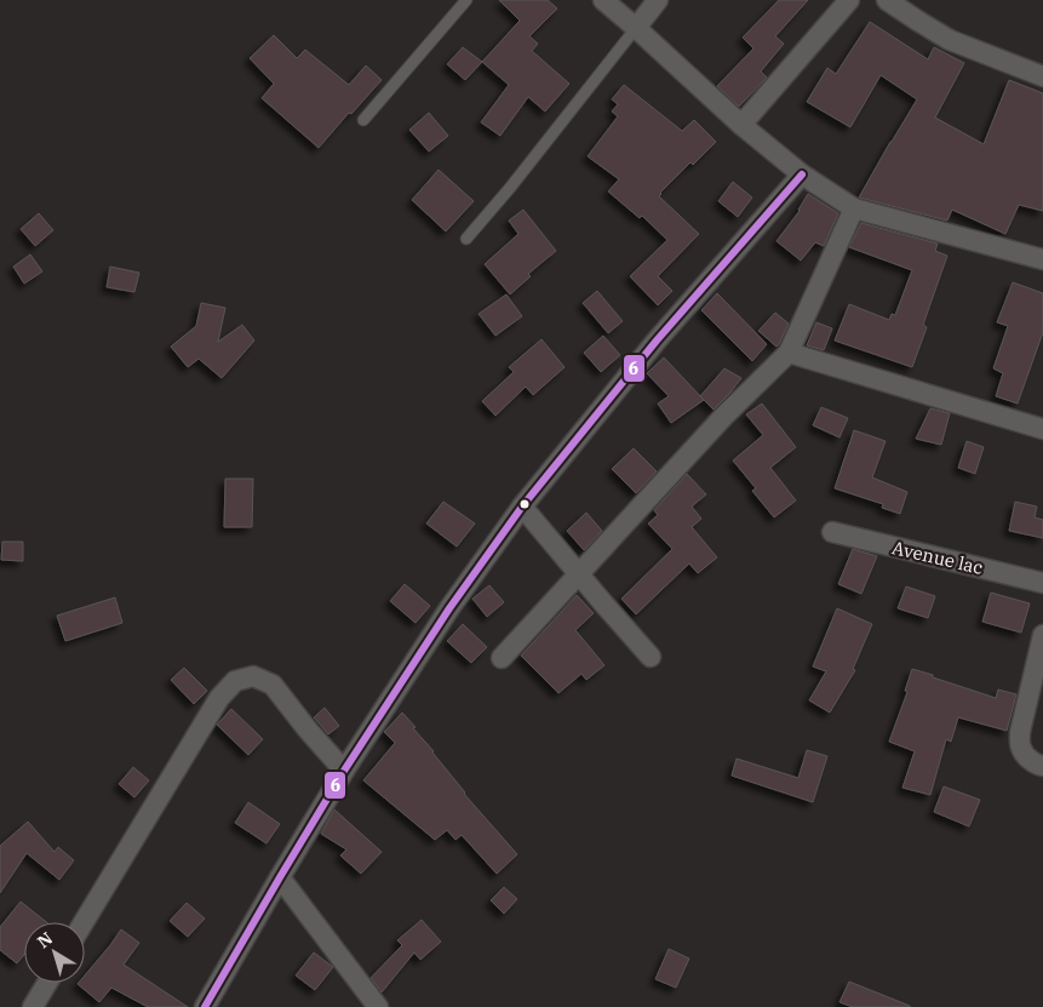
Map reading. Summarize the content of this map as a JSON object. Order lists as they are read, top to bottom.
{
  "streets": {
    "street": ["Avenue lac"]
  },
  "lines": ["transit line 6"],
  "north": "top left"
}
